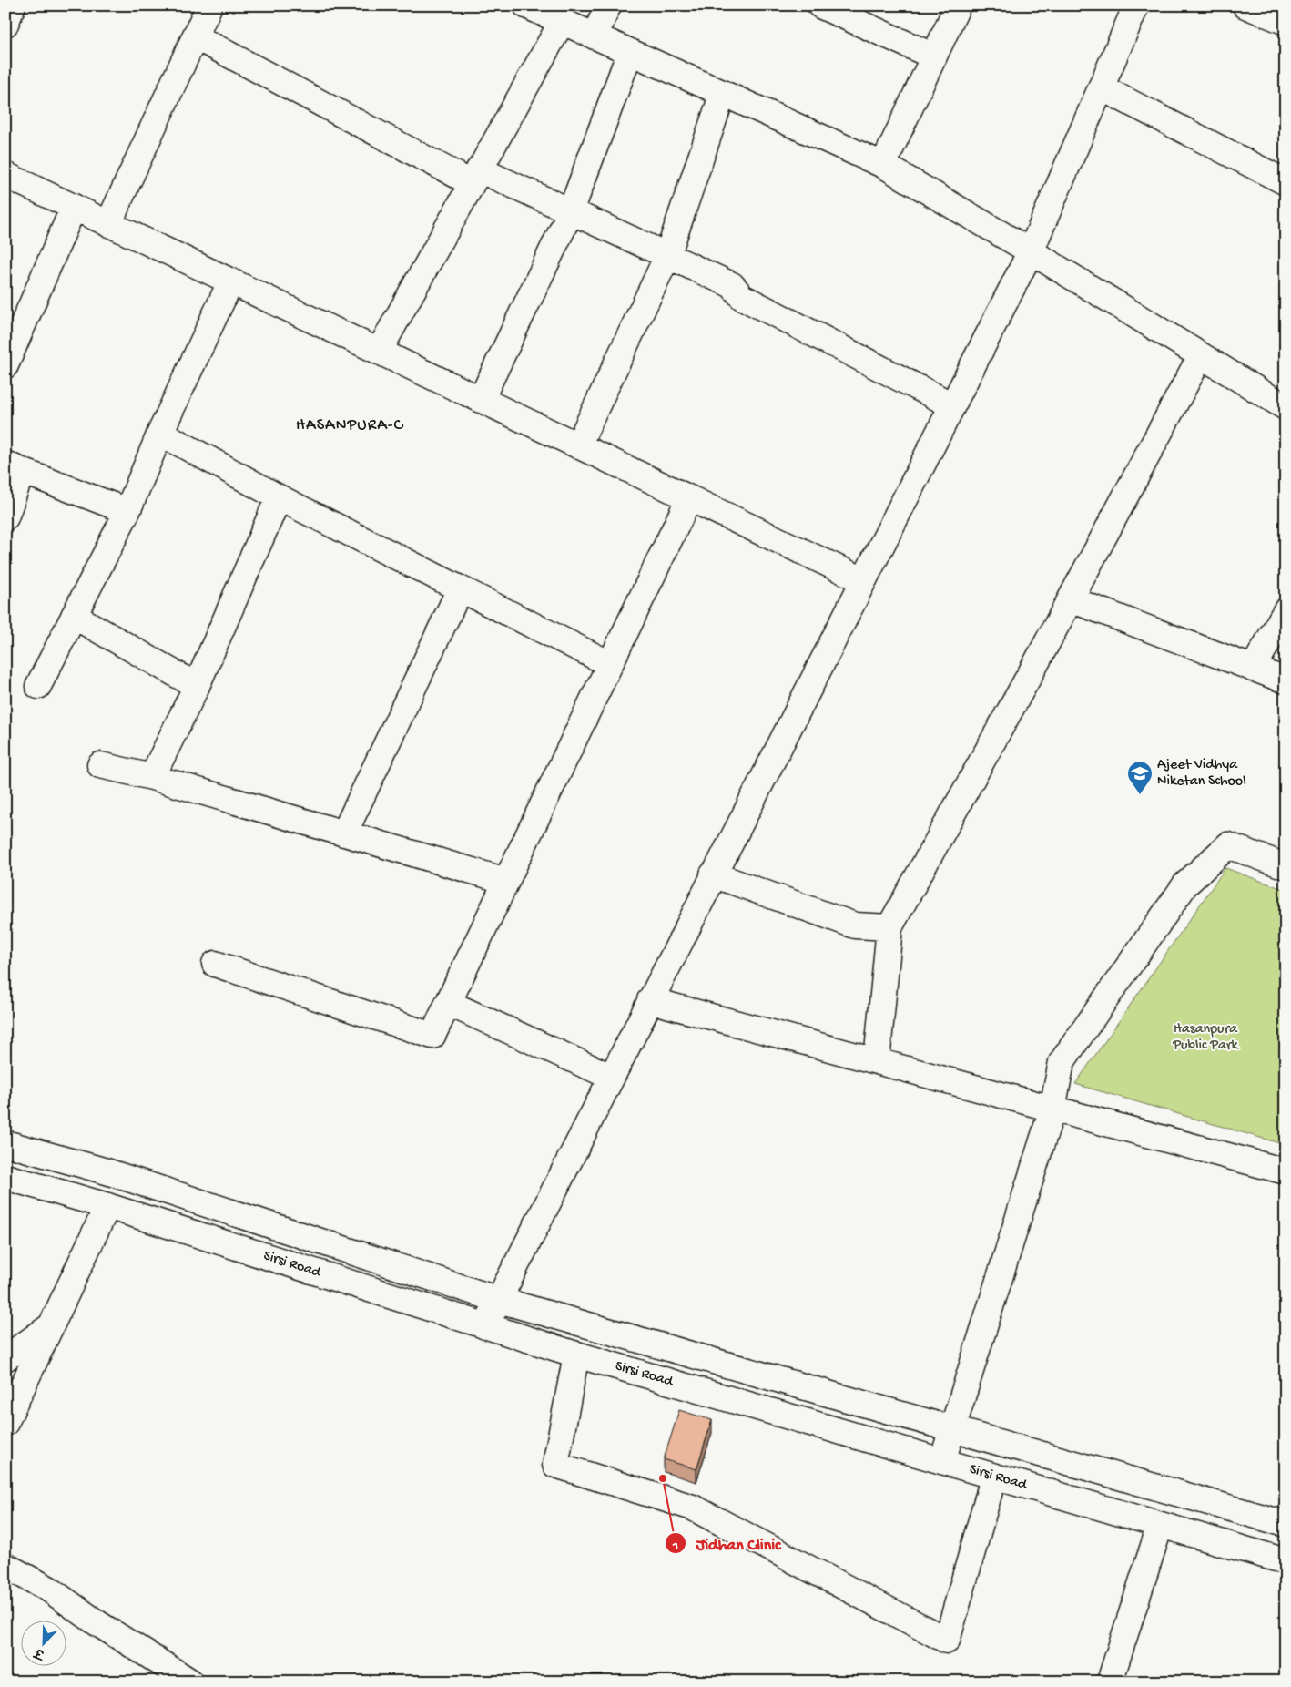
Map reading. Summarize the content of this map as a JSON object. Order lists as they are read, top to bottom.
{
  "streets": {
    "street": ["Sirsi Road"]
  },
  "districts": ["HASANPURA-C"],
  "parks": ["Hasanpura Public Park"],
  "places": {
    "school or university": ["Ajeet Vidhya Niketan School"],
    "other": ["Jidhan Clinic"]
  },
  "north": "bottom left"
}
